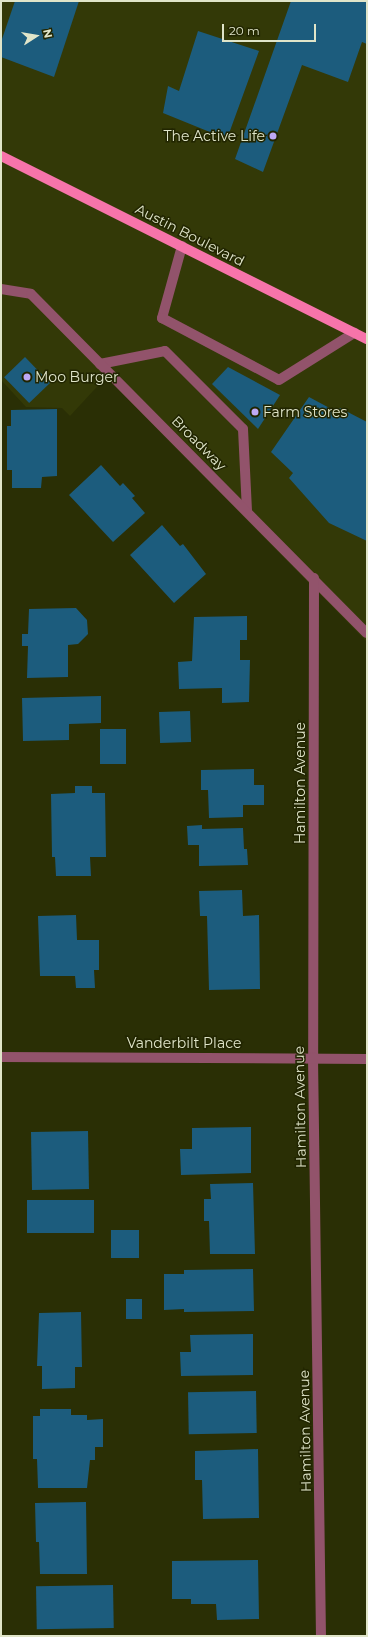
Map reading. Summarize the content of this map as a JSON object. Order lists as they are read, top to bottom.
{
  "streets": {
    "main road": ["Austin Boulevard"],
    "street": ["Broadway", "Hamilton Avenue", "Vanderbilt Place"]
  },
  "crossings": [
    ["Broadway", "Hamilton Avenue"],
    ["Hamilton Avenue", "Vanderbilt Place"]
  ],
  "places": ["The Active Life", "Moo Burger", "Farm Stores"],
  "scale_bar": "20 m",
  "north": "right"
}
